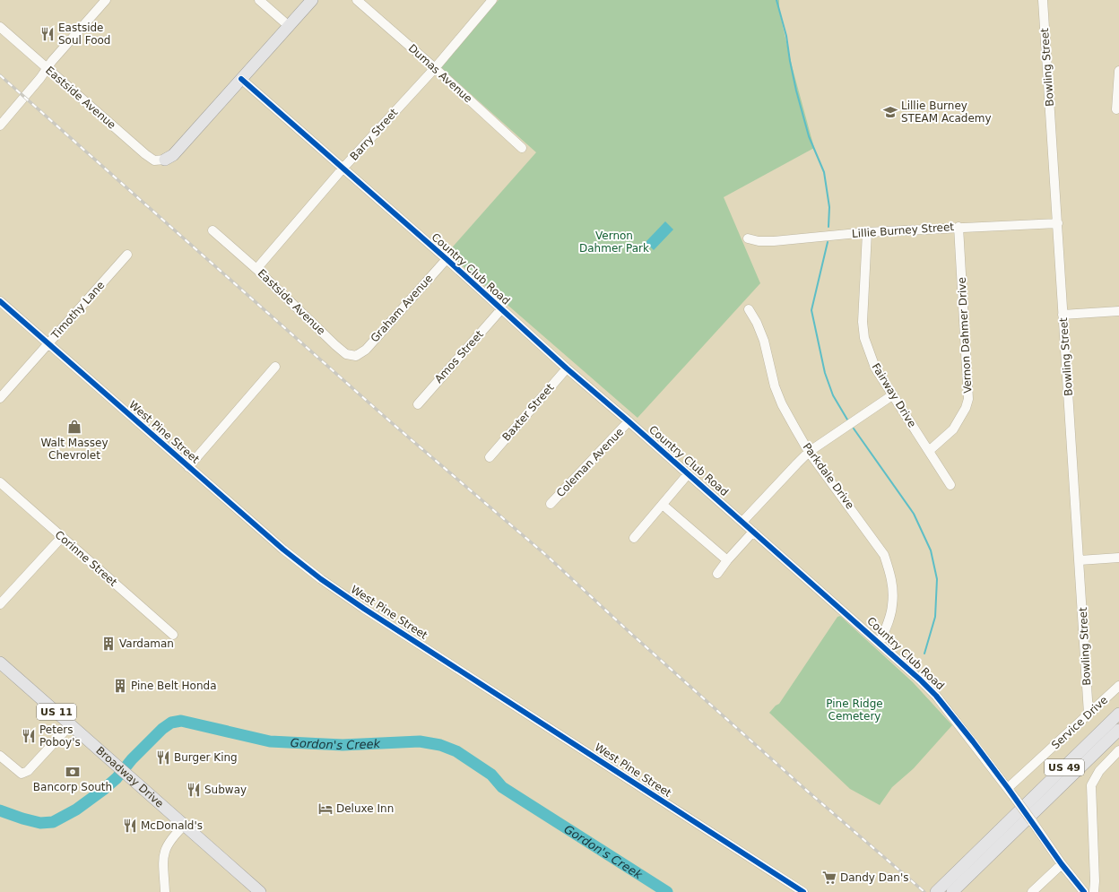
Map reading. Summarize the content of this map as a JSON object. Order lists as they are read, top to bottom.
{
  "streets": {
    "main road": ["US 11", "US 49", "Broadway Drive"],
    "street": [
      "Bowling Street",
      "Dumas Avenue",
      "Eastside Avenue",
      "Barry Street",
      "Lillie Burney Street",
      "Country Club Road",
      "Graham Avenue",
      "Timothy Lane",
      "Vernon Dahmer Drive",
      "Amos Street",
      "Fairway Drive",
      "Baxter Street",
      "West Pine Street",
      "Coleman Avenue",
      "Parkdale Drive",
      "Corinne Street",
      "Service Drive"
    ]
  },
  "crossings": [
    ["Bowling Street", "Lillie Burney Street"],
    ["Bowling Street", "Service Drive"],
    ["Dumas Avenue", "Barry Street"],
    ["Eastside Avenue", "Barry Street"],
    ["Eastside Avenue", "Graham Avenue"],
    ["Barry Street", "Country Club Road"],
    ["Lillie Burney Street", "Vernon Dahmer Drive"],
    ["Lillie Burney Street", "Fairway Drive"],
    ["Country Club Road", "Graham Avenue"],
    ["Country Club Road", "Amos Street"],
    ["Country Club Road", "Baxter Street"],
    ["Country Club Road", "Coleman Avenue"],
    ["Country Club Road", "Parkdale Drive"],
    ["Country Club Road", "Service Drive"],
    ["Timothy Lane", "West Pine Street"],
    ["Vernon Dahmer Drive", "Fairway Drive"]
  ],
  "water": ["Gordon's Creek"],
  "parks": ["Vernon Dahmer Park", "Pine Ridge Cemetery"],
  "places": {
    "restaurant": [
      "Eastside Soul Food",
      "Peters Poboy's",
      "Burger King",
      "Subway",
      "McDonald's"
    ],
    "school or university": ["Lillie Burney STEAM Academy"],
    "shop": ["Walt Massey Chevrolet"],
    "building": ["Vardaman", "Pine Belt Honda"],
    "bank": ["Bancorp South"],
    "hotel": ["Deluxe Inn"],
    "supermarket": ["Dandy Dan's"]
  }
}
